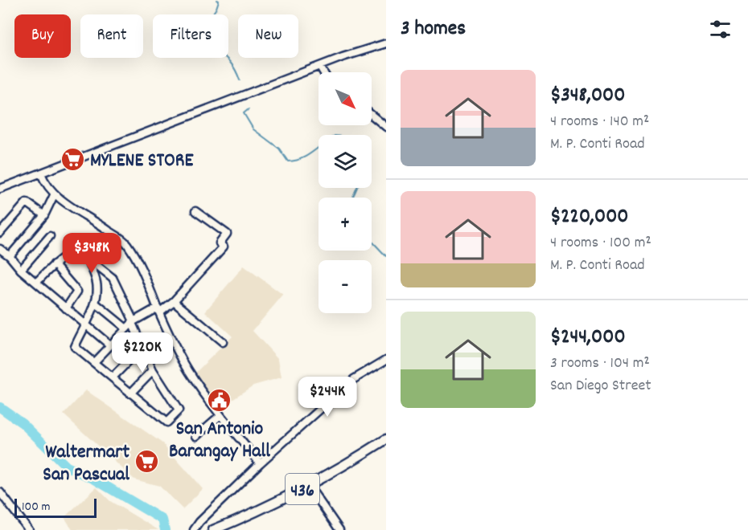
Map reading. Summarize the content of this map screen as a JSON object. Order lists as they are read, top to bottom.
{
  "streets": {
    "main road": ["436"]
  },
  "places": {
    "supermarket": ["MYLENE STORE", "Waltermart San Pascual"],
    "public building": ["San Antonio Barangay Hall"]
  },
  "scale_bar": "100 m",
  "north": "bottom right",
  "page": {
    "heading": "3 homes",
    "chip": [
      "Buy",
      "Rent",
      "Filters",
      "New"
    ],
    "list": [
      {
        "name": "$348,000",
        "note": "4 rooms · 140 m² · M. P. Conti Road"
      },
      {
        "name": "$220,000",
        "note": "4 rooms · 100 m² · M. P. Conti Road"
      },
      {
        "name": "$244,000",
        "note": "3 rooms · 104 m² · San Diego Street"
      }
    ],
    "map_buttons": ["+", "−"],
    "price": ["$348K", "$220K", "$244K"],
    "scale": "100 m"
  }
}
